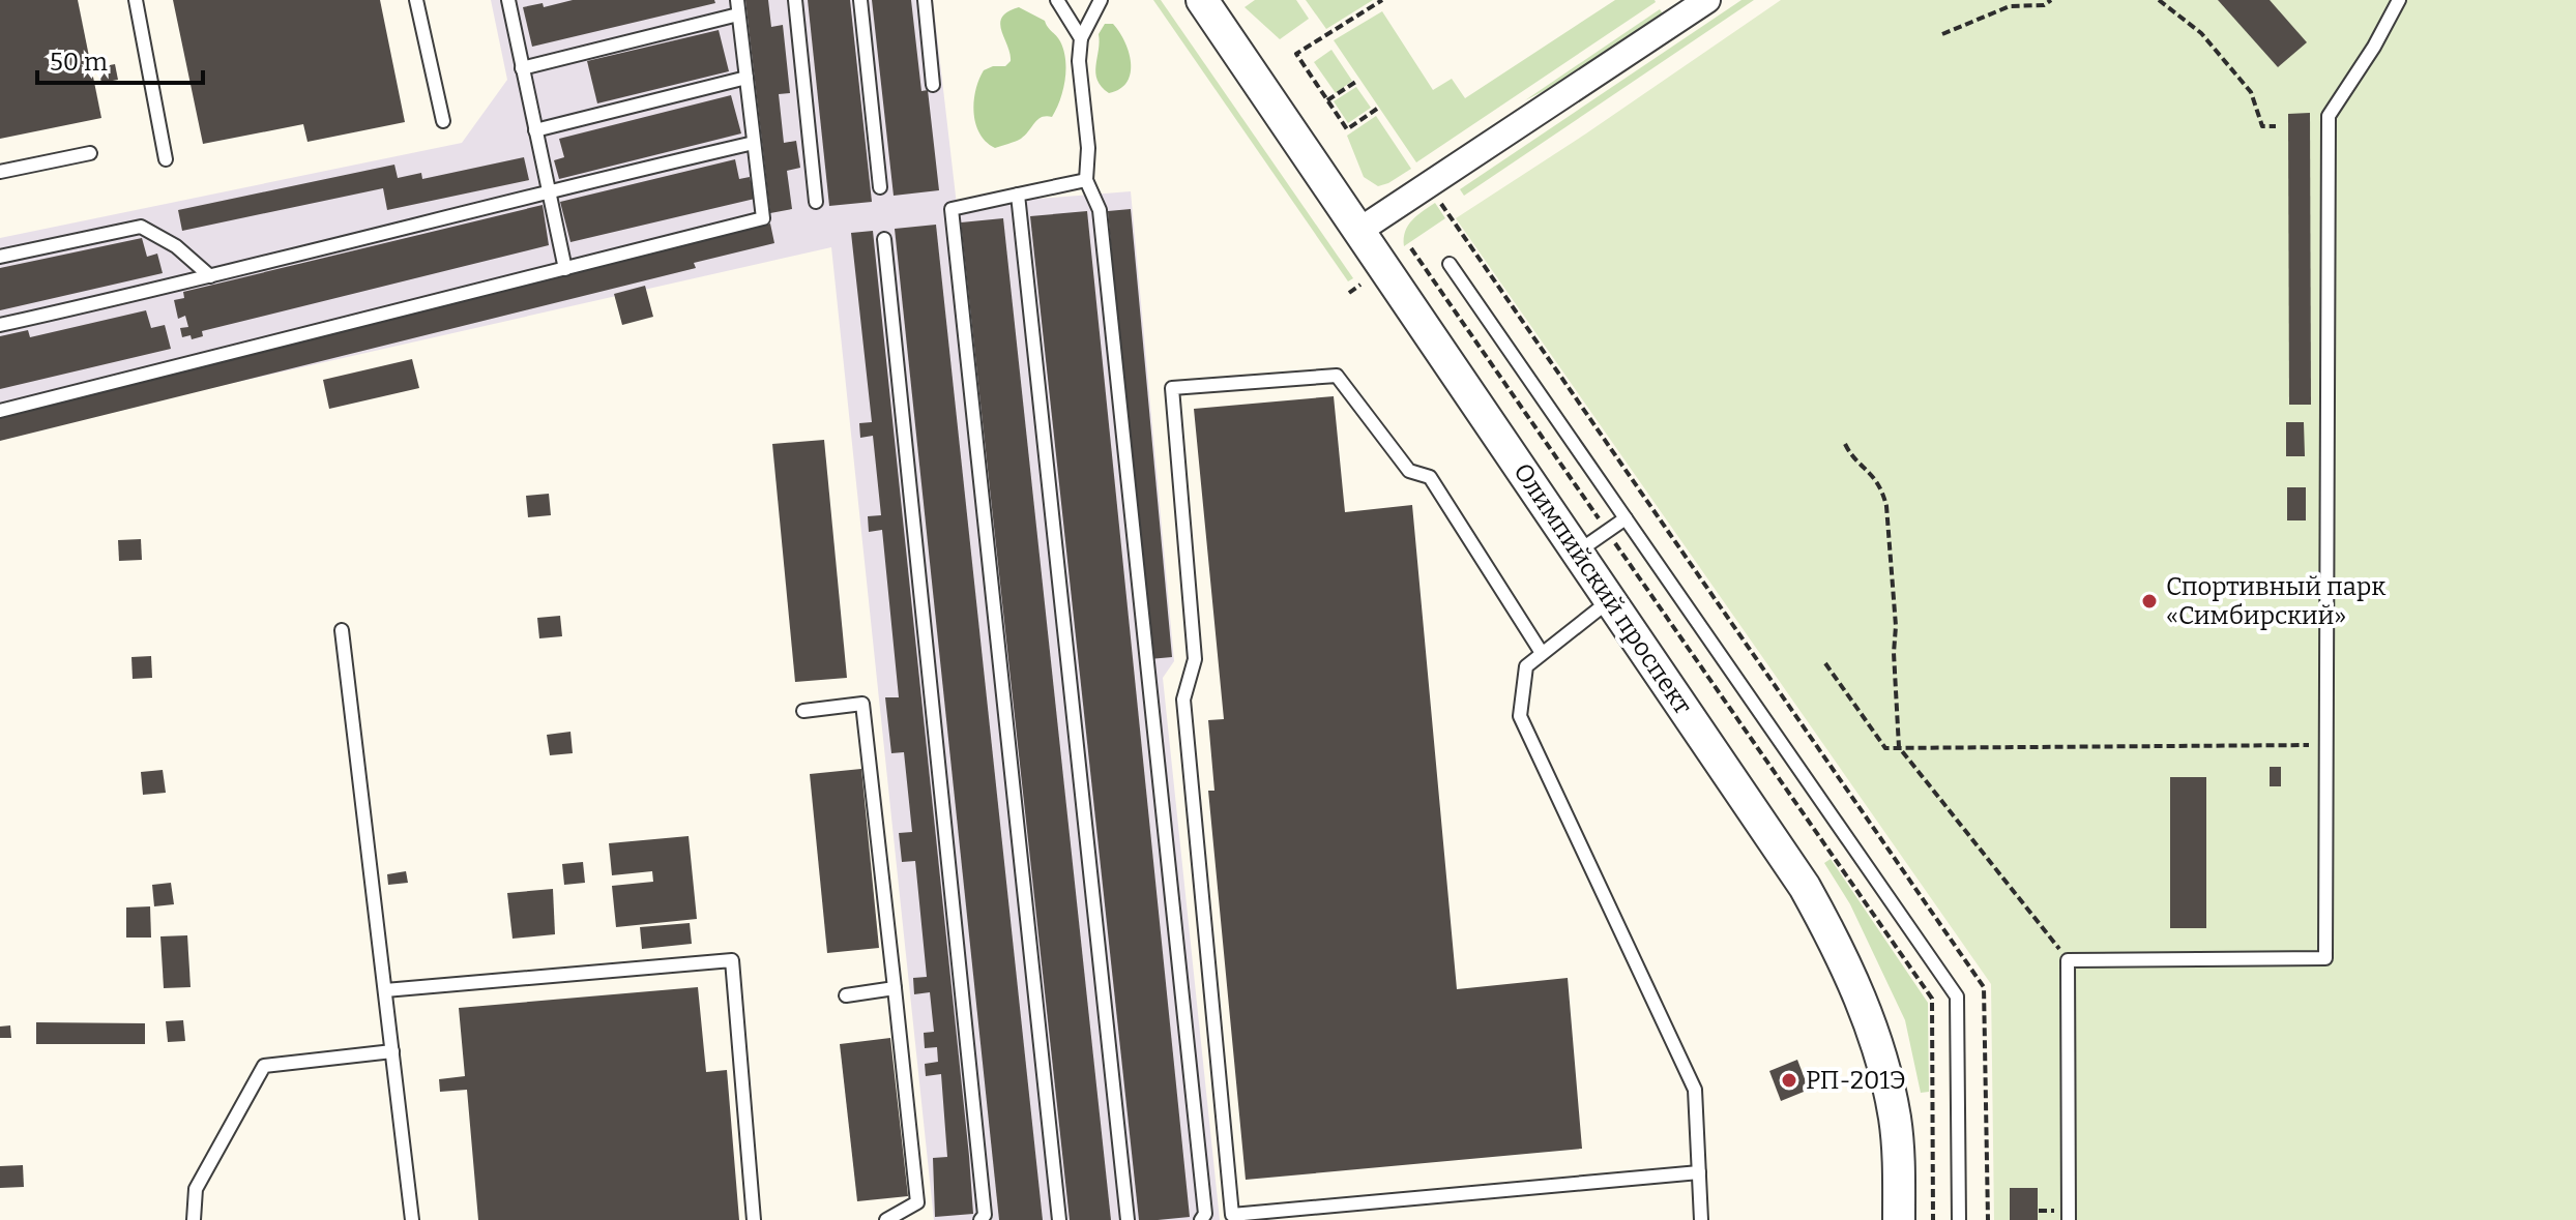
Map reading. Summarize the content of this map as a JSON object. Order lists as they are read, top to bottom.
{
  "streets": {
    "street": ["Олимпийский проспект"]
  },
  "places": ["Спортивный парк «Симбирский»", "РП-201Э"],
  "scale_bar": "50 m"
}
